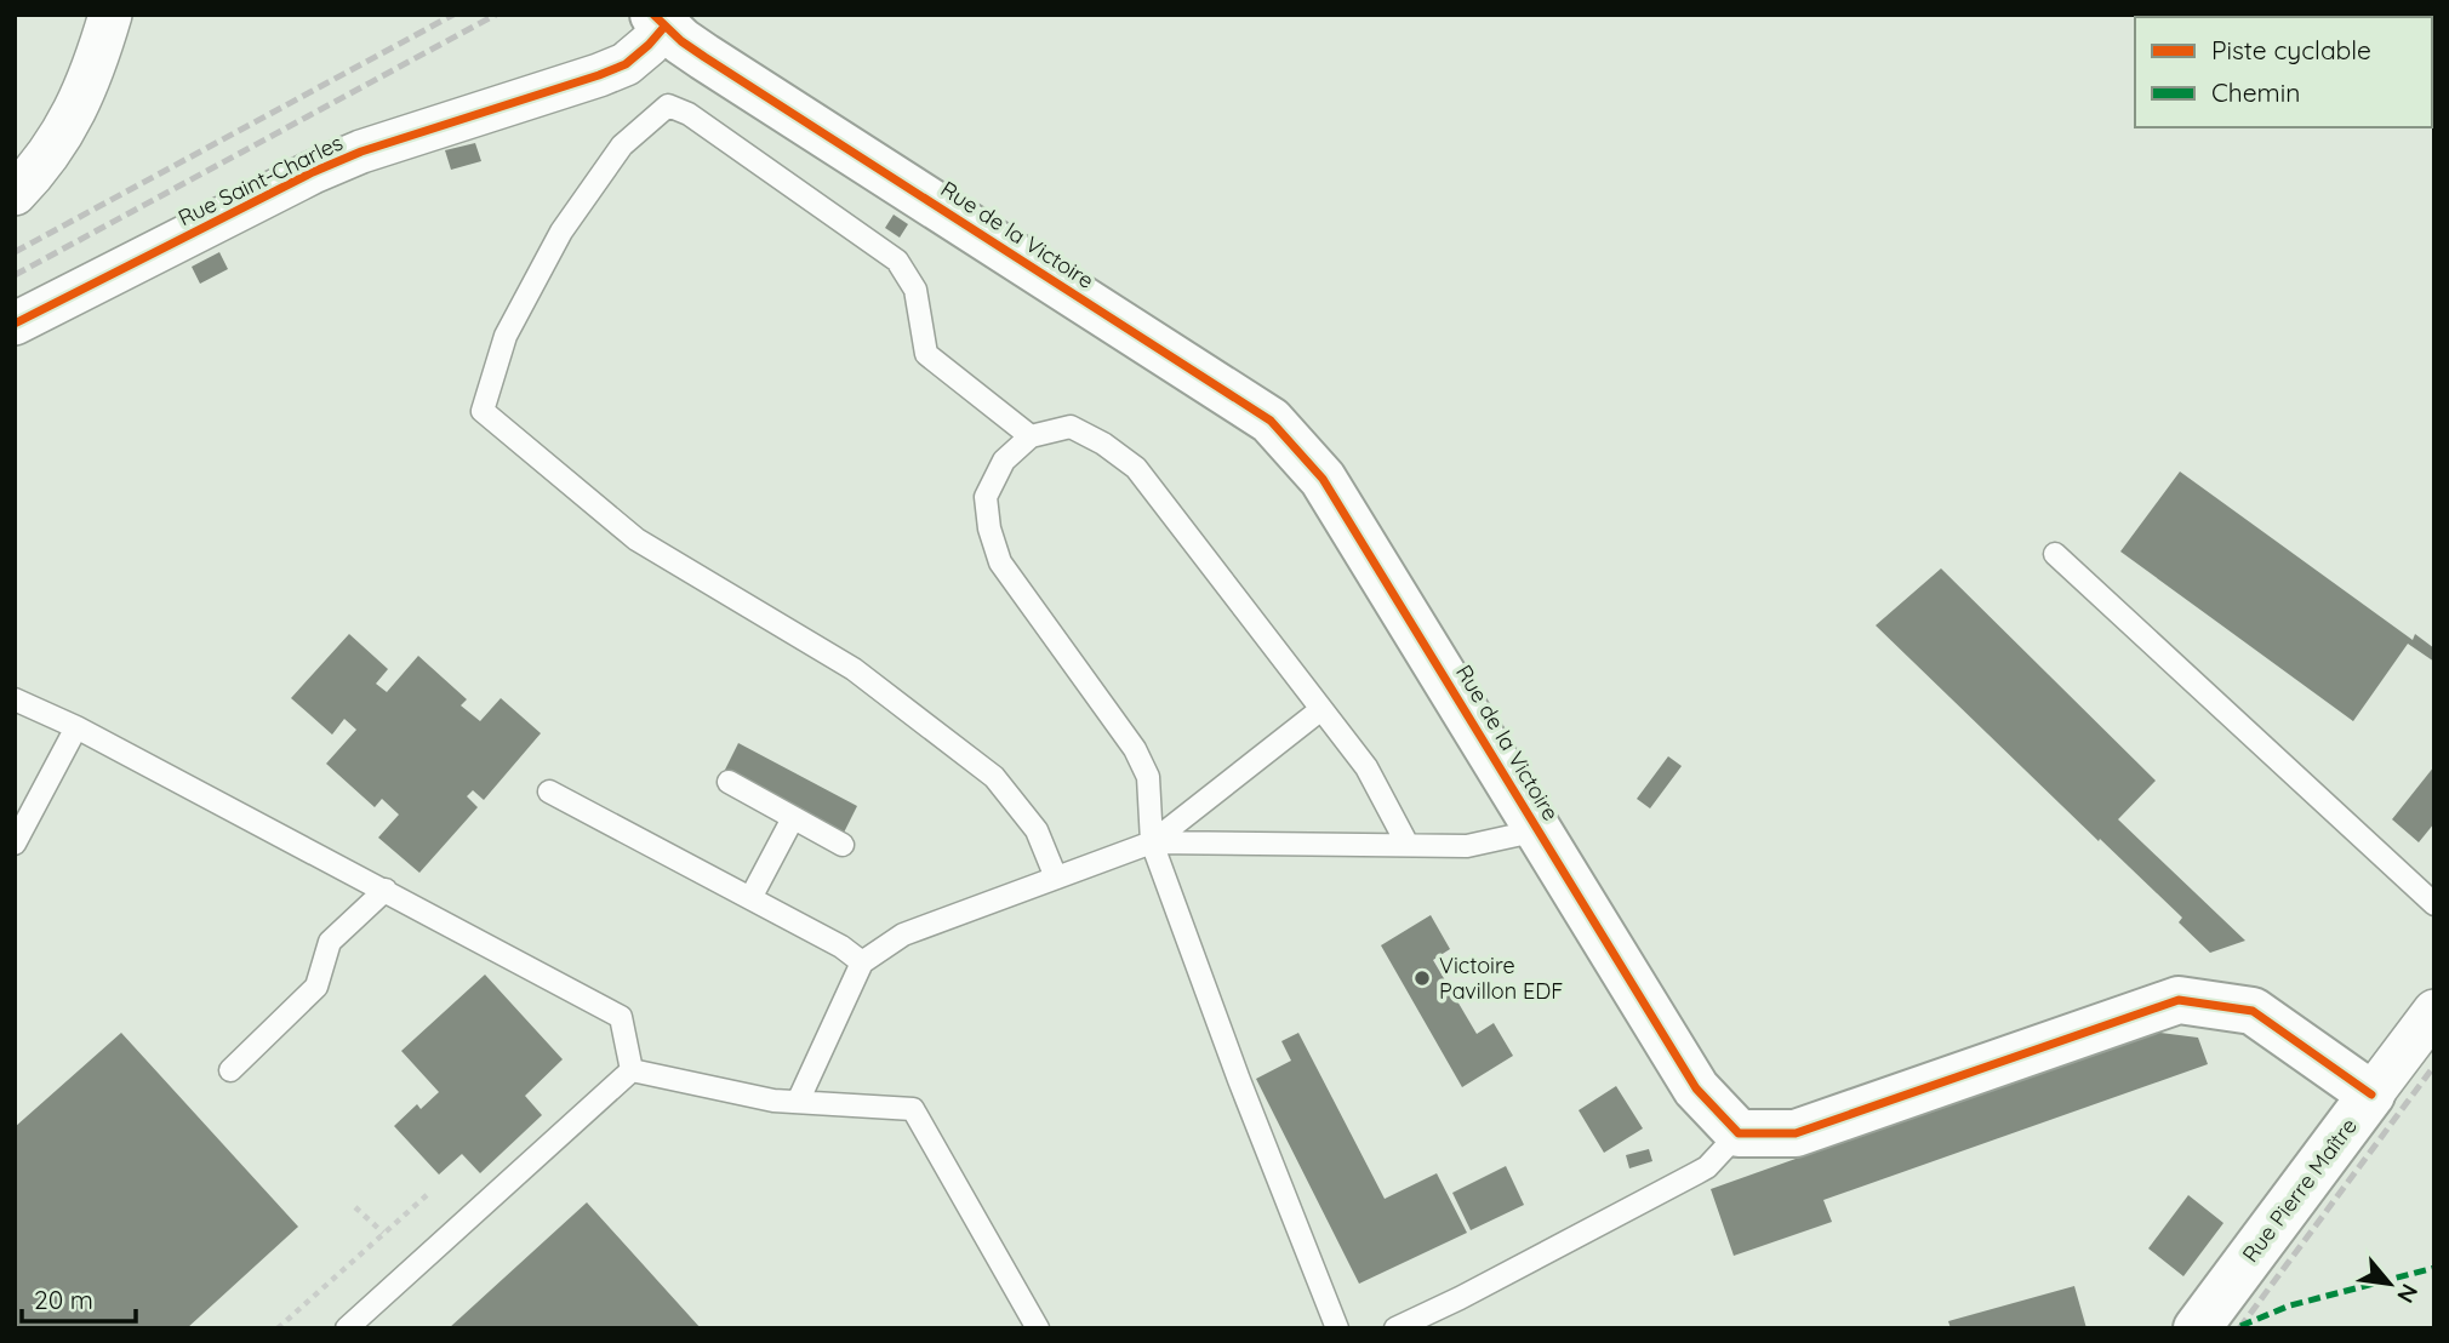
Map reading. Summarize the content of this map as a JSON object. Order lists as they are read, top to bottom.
{
  "streets": {
    "street": ["Rue Saint-Charles", "Rue de la Victoire", "Rue Pierre Maître"]
  },
  "crossings": [
    ["Rue Saint-Charles", "Rue de la Victoire"]
  ],
  "places": ["Victoire Pavillon EDF"],
  "legend": ["Piste cyclable", "Chemin"],
  "scale_bar": "20 m",
  "north": "bottom right"
}
